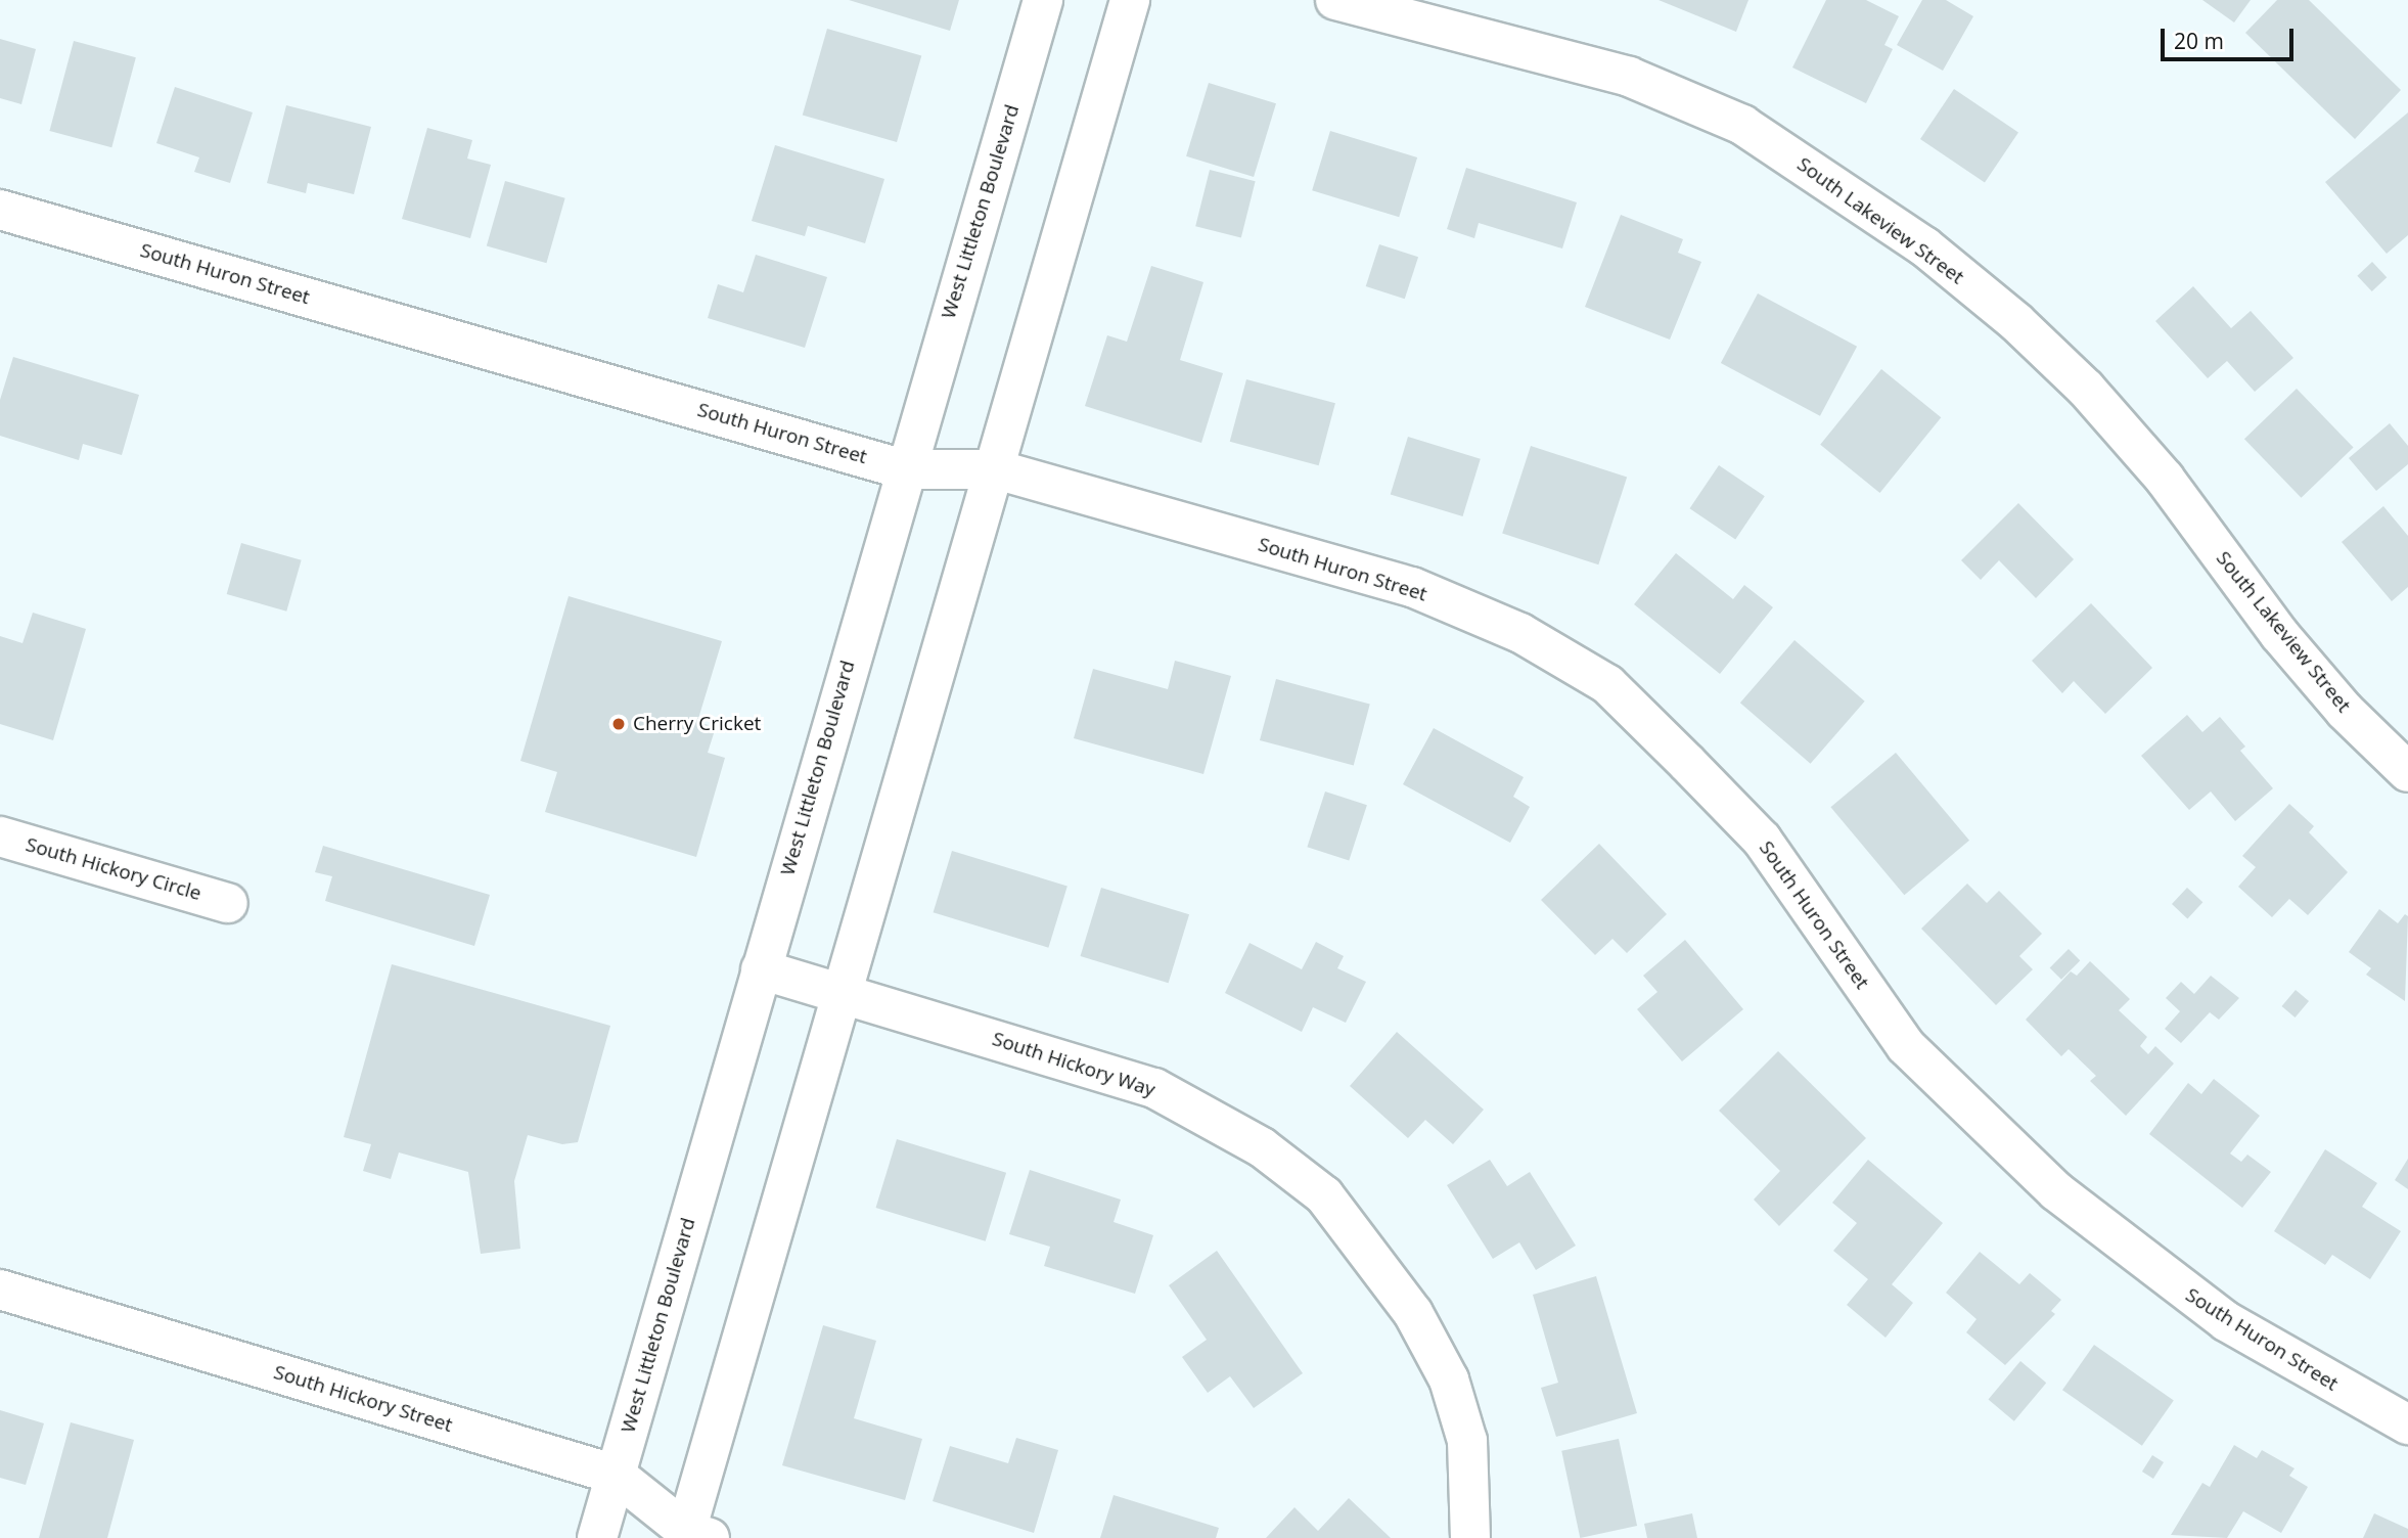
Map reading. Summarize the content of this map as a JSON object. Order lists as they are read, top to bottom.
{
  "streets": {
    "street": [
      "West Littleton Boulevard",
      "South Lakeview Street",
      "South Huron Street",
      "South Hickory Circle",
      "South Hickory Way",
      "South Hickory Street"
    ]
  },
  "crossings": [
    ["West Littleton Boulevard", "South Huron Street"],
    ["West Littleton Boulevard", "South Hickory Way"],
    ["West Littleton Boulevard", "South Hickory Street"]
  ],
  "places": ["Cherry Cricket"],
  "scale_bar": "20 m"
}
